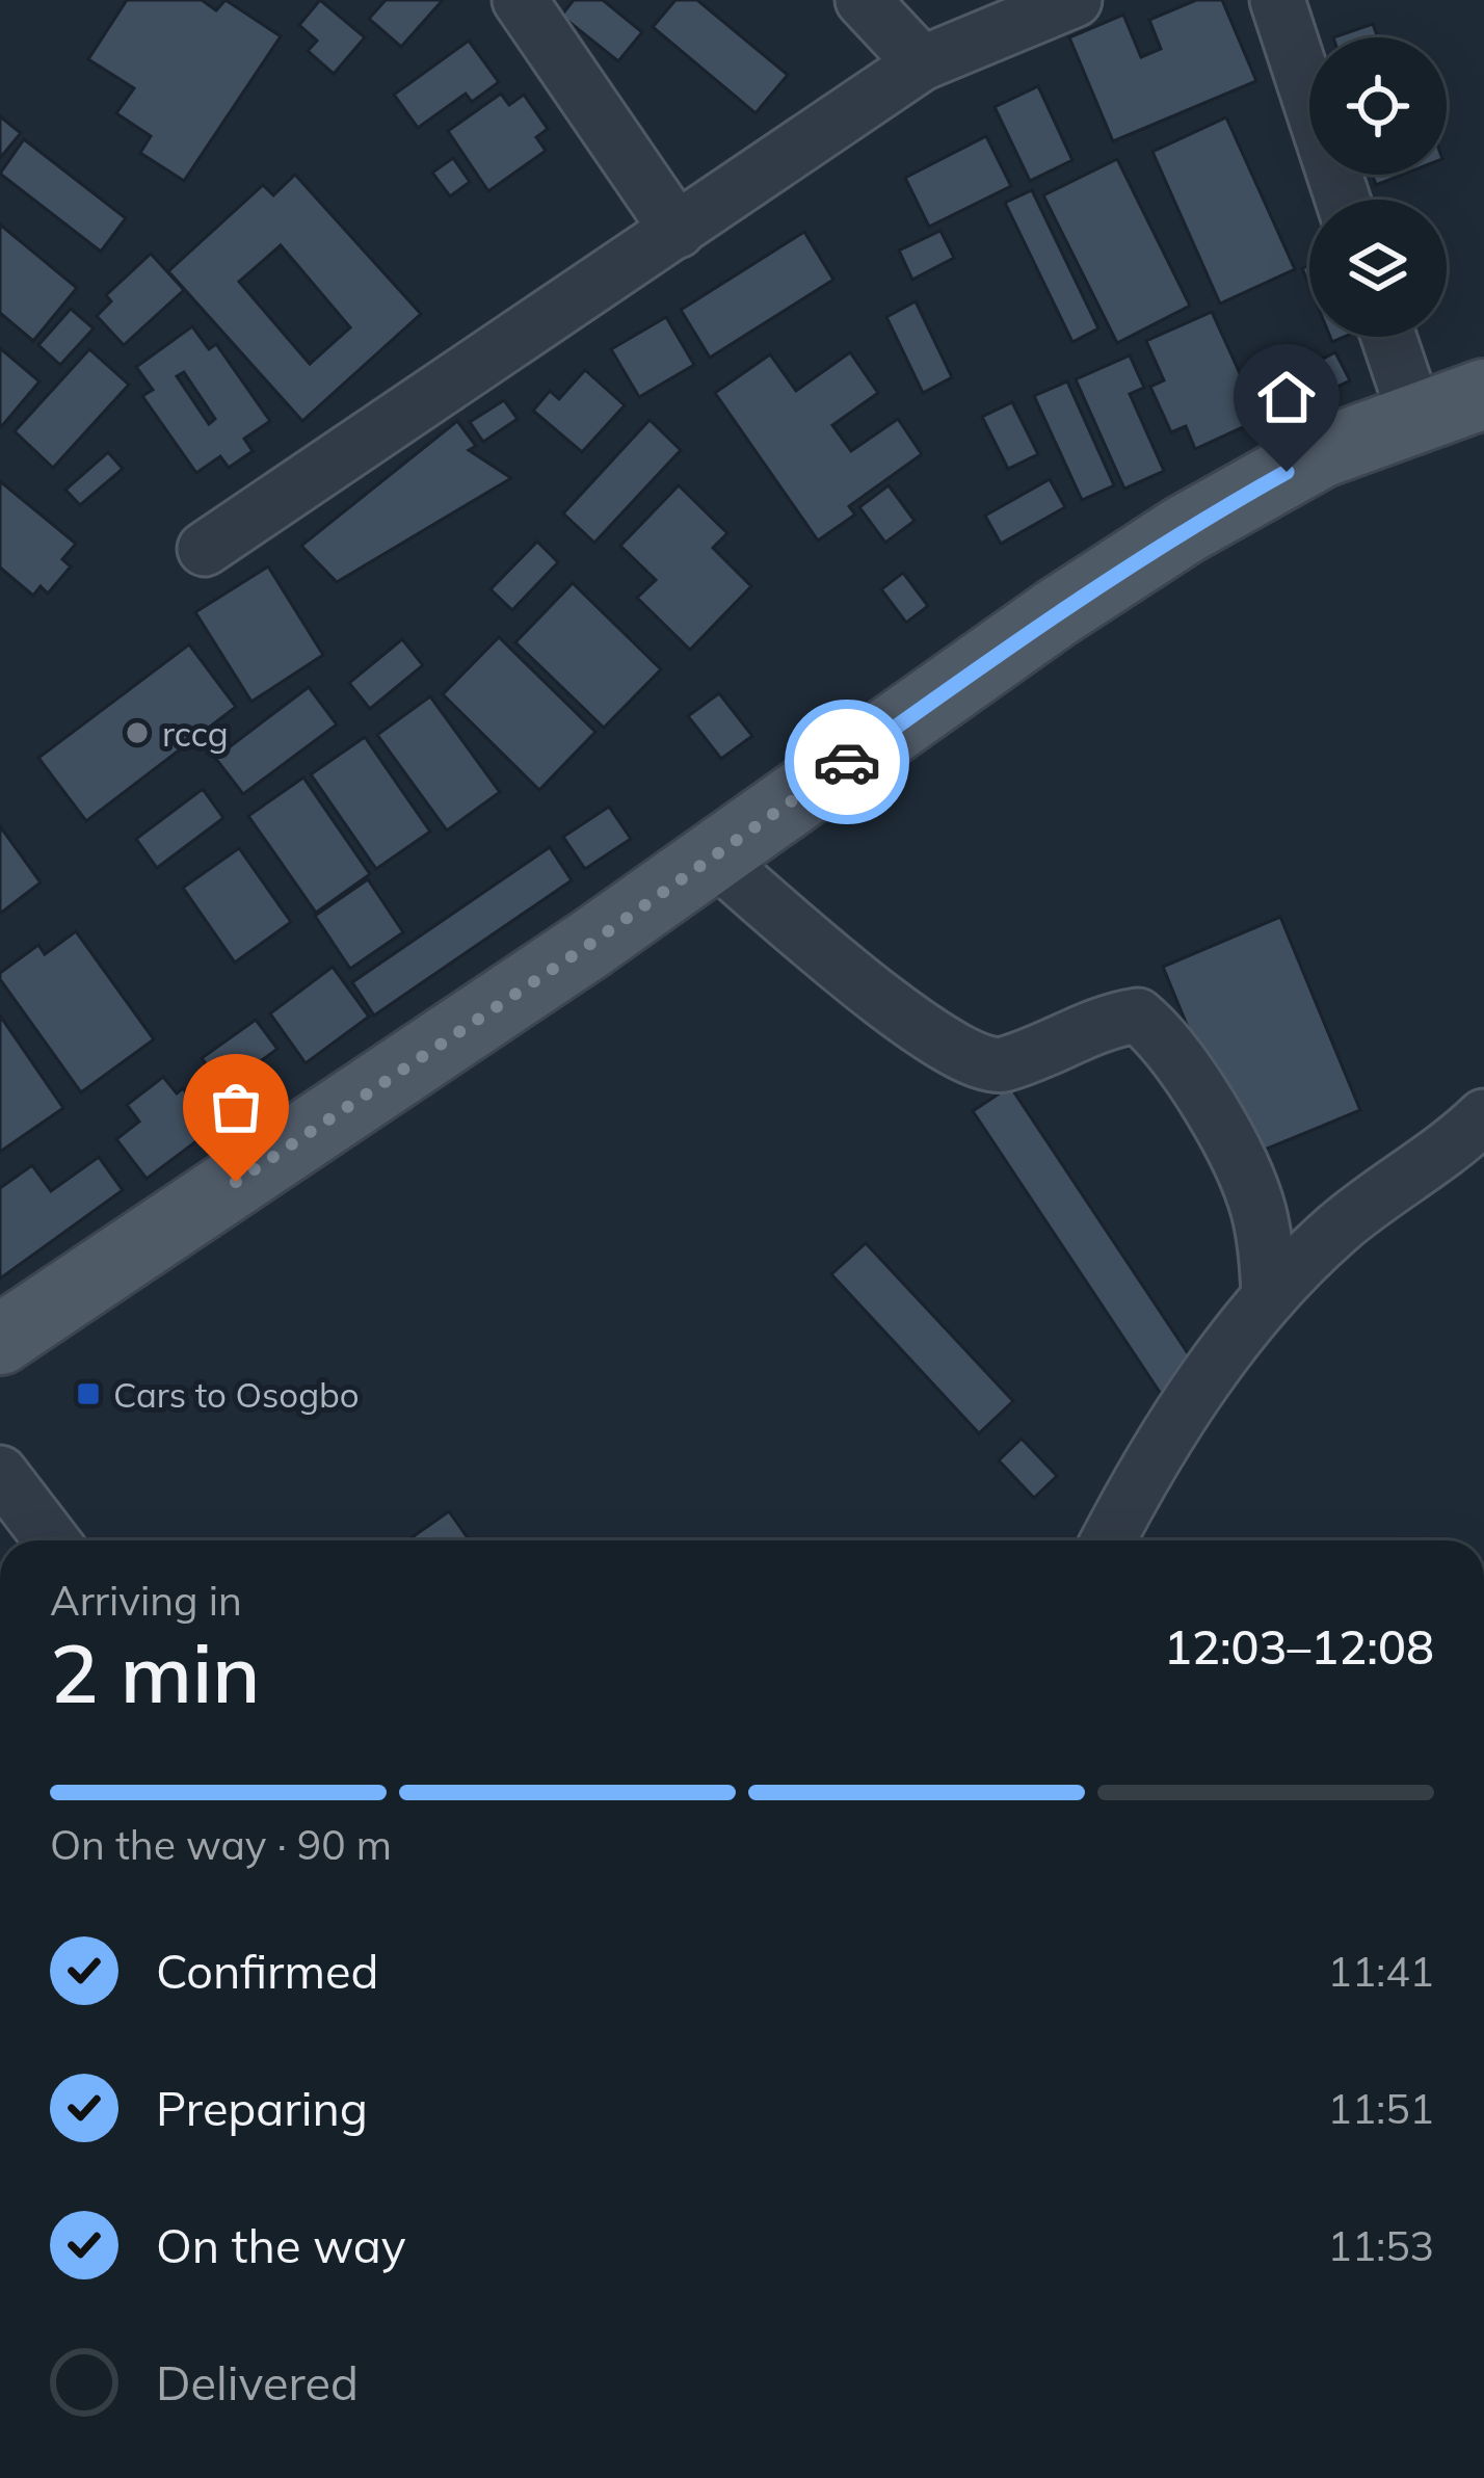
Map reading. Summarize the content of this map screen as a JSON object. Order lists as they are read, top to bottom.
{
  "places": {
    "other": ["rccg"],
    "transit": ["Cars to Osogbo"]
  },
  "page": {
    "heading": ["2 min", "Arriving in", "12:03–12:08"],
    "bar": "On the way · 90 m",
    "list": [
      ["Confirmed", "11:41"],
      ["Preparing", "11:51"],
      ["On the way", "11:53"],
      "Delivered"
    ]
  }
}
